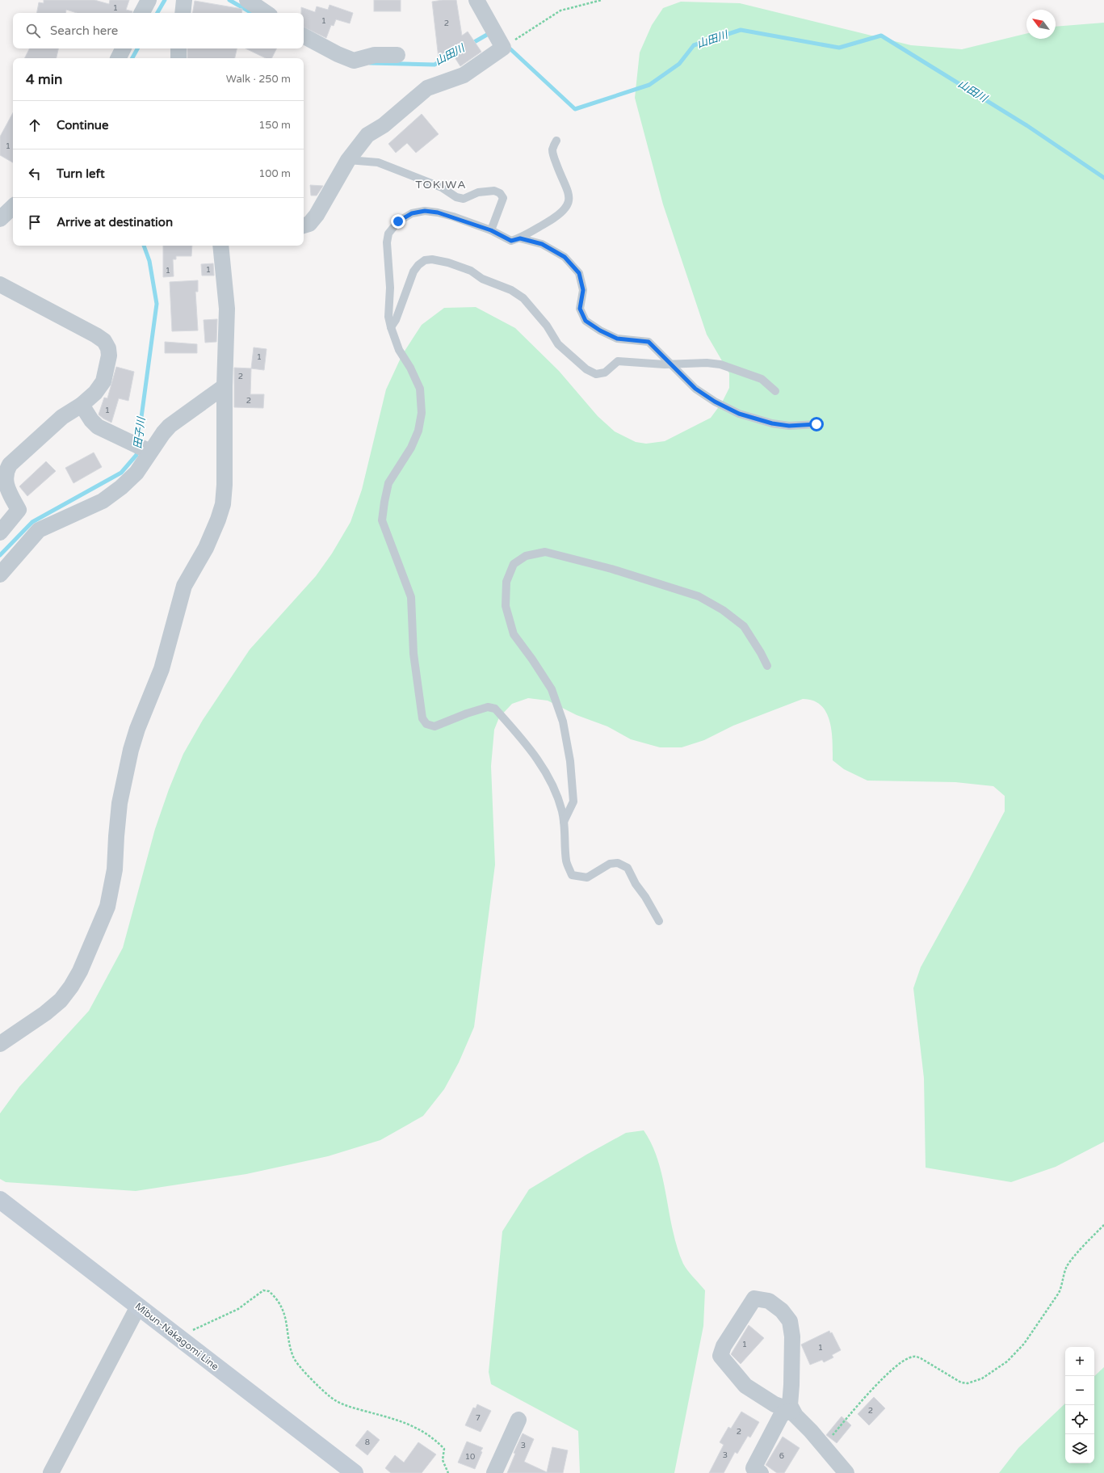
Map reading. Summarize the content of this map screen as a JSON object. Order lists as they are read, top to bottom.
{
  "streets": {
    "main road": ["Mibun-Nakagomi Line"]
  },
  "districts": ["TOKIWA"],
  "water": ["山田川", "田子川"],
  "house_numbers": [
    "1",
    "1",
    "2",
    "1",
    "1",
    "1",
    "1",
    "2",
    "2",
    "1",
    "1",
    "1",
    "2",
    "7",
    "2",
    "8",
    "3",
    "3",
    "6",
    "10"
  ],
  "north": "top left",
  "page": {
    "search": "Search here",
    "heading": ["4 min", "Walk · 250 m"],
    "list": [
      ["Continue", "150 m"],
      ["Turn left", "100 m"],
      "Arrive at destination"
    ],
    "map_buttons": ["+", "−"]
  }
}
